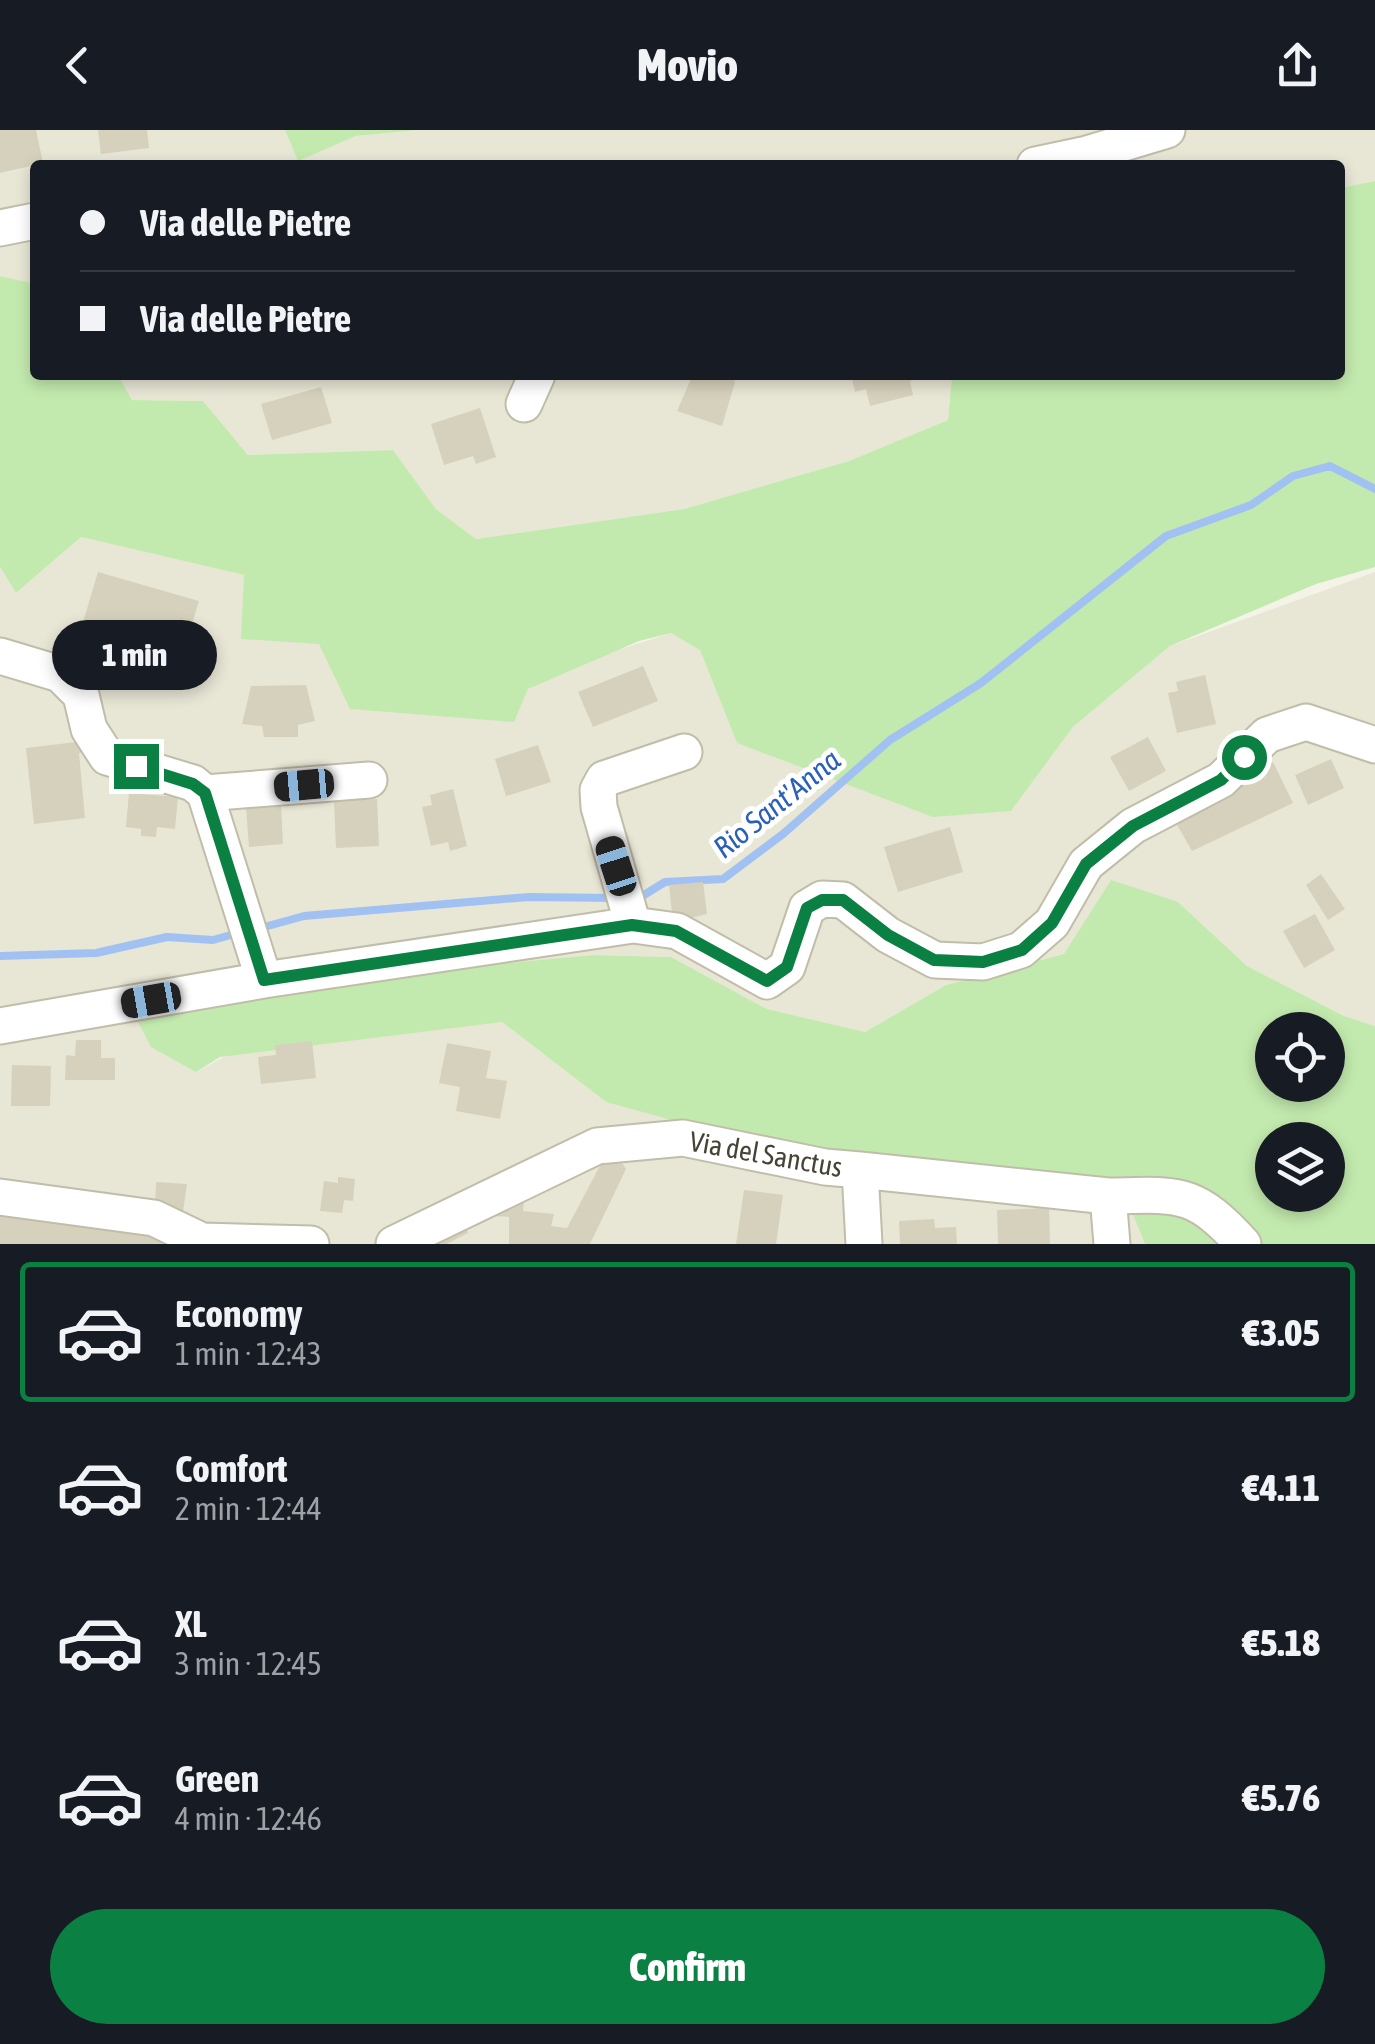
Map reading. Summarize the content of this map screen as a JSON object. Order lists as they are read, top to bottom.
{
  "streets": {
    "street": ["Via del Sanctus"]
  },
  "water": ["Rio Sant'Anna"],
  "page": {
    "header": "Movio",
    "banner": ["Via delle Pietre", "Via delle Pietre"],
    "bubble": "1 min",
    "list": [
      {
        "name": "Economy",
        "note": "1 min · 12:43",
        "value": "€3.05"
      },
      {
        "name": "Comfort",
        "note": "2 min · 12:44",
        "value": "€4.11"
      },
      {
        "name": "XL",
        "note": "3 min · 12:45",
        "value": "€5.18"
      },
      {
        "name": "Green",
        "note": "4 min · 12:46",
        "value": "€5.76"
      }
    ],
    "buttons": "Confirm"
  }
}
